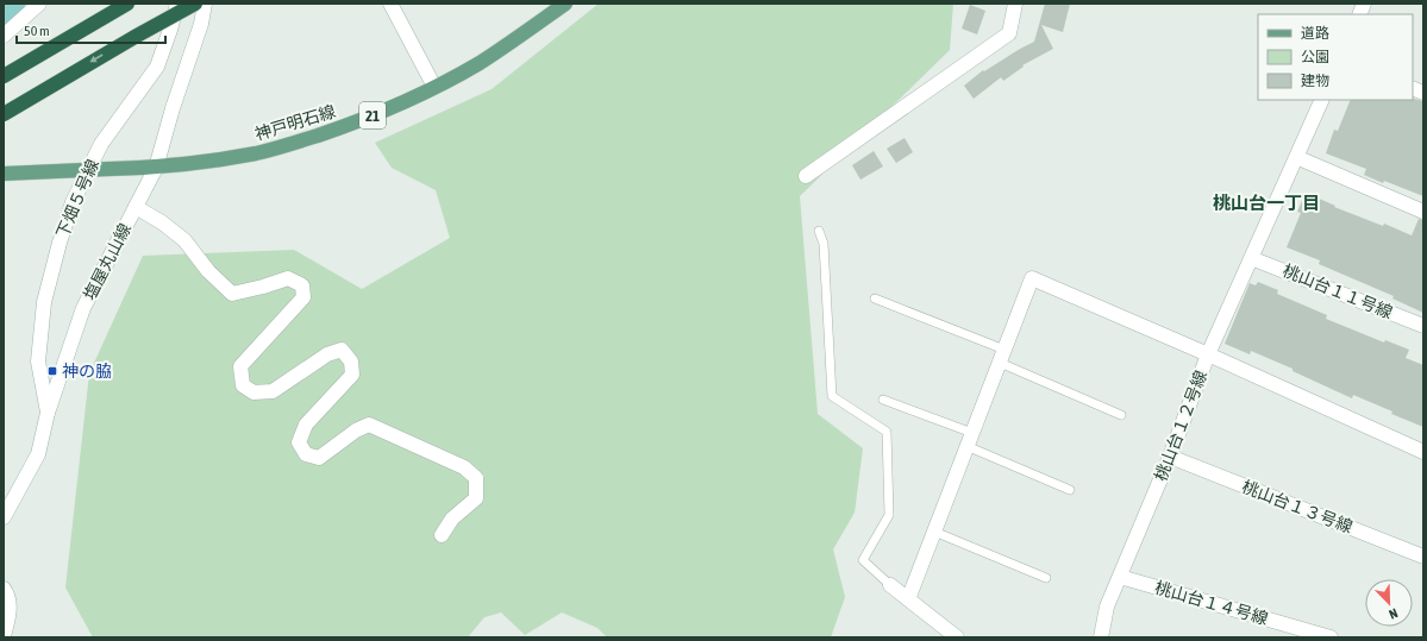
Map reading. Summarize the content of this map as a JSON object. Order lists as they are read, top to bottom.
{
  "streets": {
    "main road": ["21", "神戸明石線"],
    "street": [
      "下畑５号線",
      "塩屋丸山線",
      "桃山台１１号線",
      "桃山台１２号線",
      "桃山台１３号線",
      "桃山台１４号線"
    ]
  },
  "crossings": [
    ["神戸明石線", "塩屋丸山線"],
    ["下畑５号線", "塩屋丸山線"],
    ["桃山台１２号線", "桃山台１３号線"],
    ["桃山台１２号線", "桃山台１４号線"]
  ],
  "districts": ["桃山台一丁目"],
  "places": {
    "transit": ["神の脇"]
  },
  "legend": ["道路", "公園", "建物"],
  "scale_bar": "50 m",
  "north": "bottom right"
}
